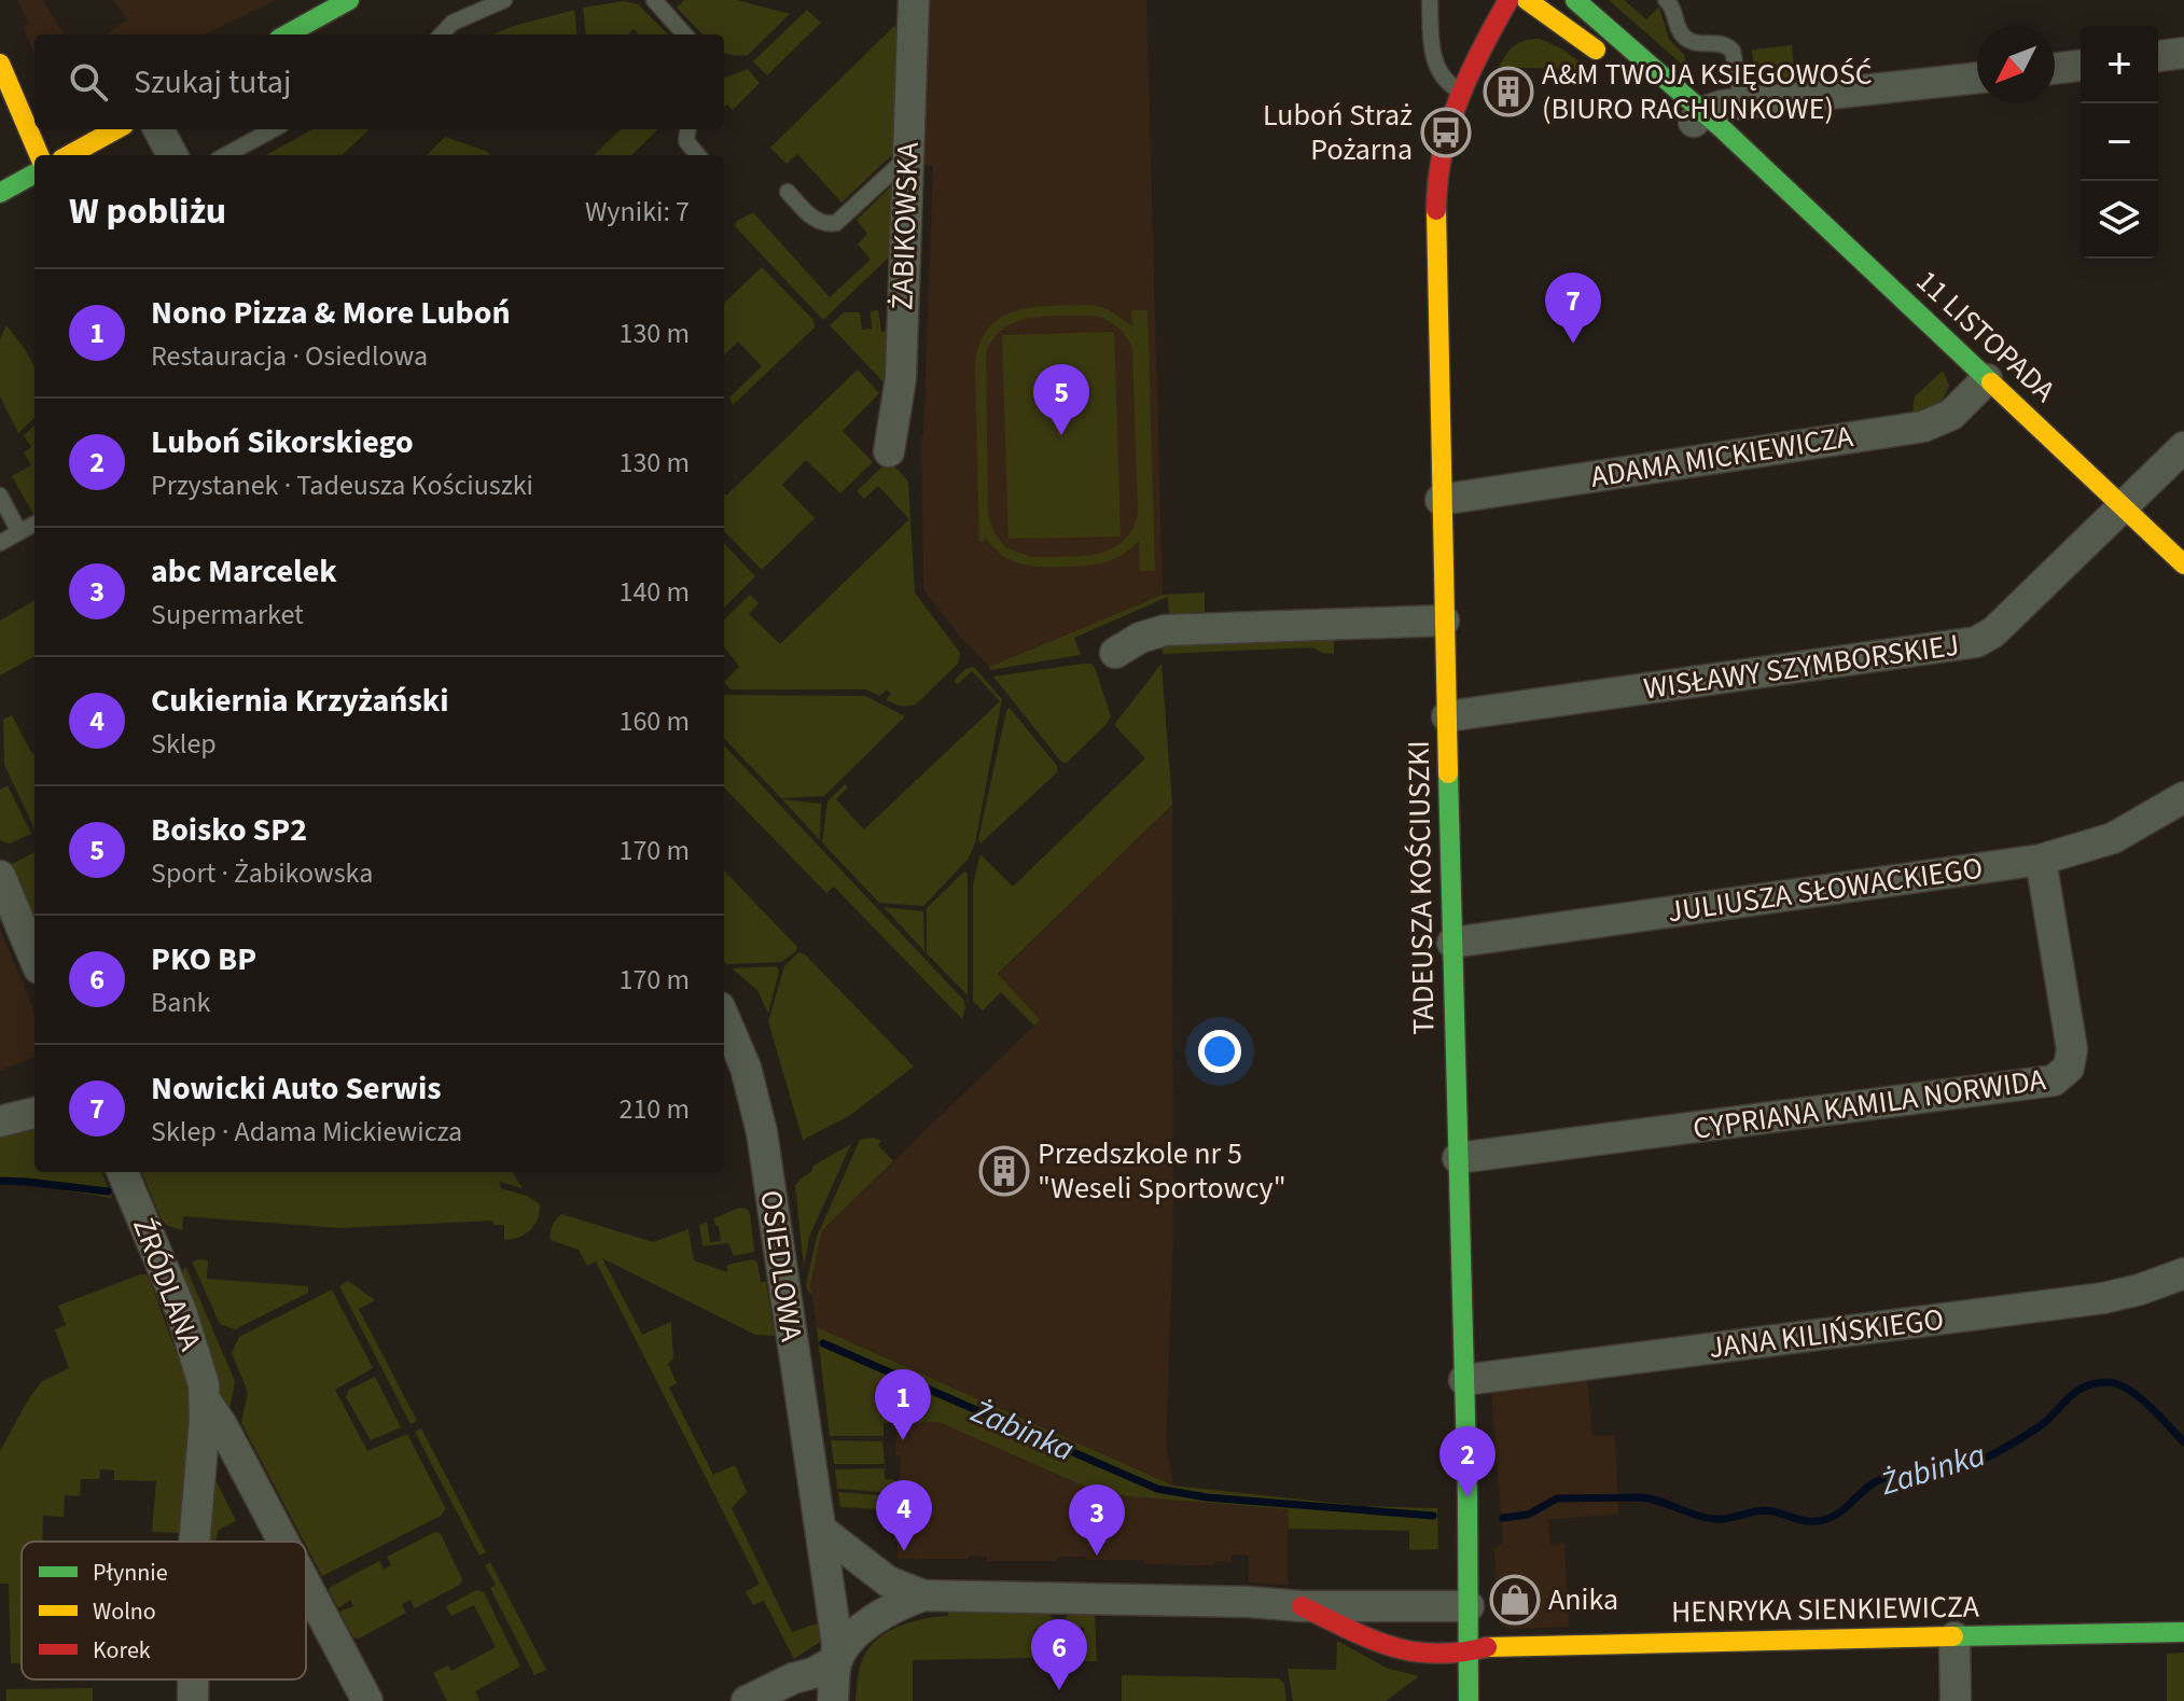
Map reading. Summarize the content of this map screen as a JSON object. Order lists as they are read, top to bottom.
{
  "streets": {
    "street": [
      "ŻABIKOWSKA",
      "11 LISTOPADA",
      "ADAMA MICKIEWICZA",
      "WISŁAWY SZYMBORSKIEJ",
      "TADEUSZA KOŚCIUSZKI",
      "JULIUSZA SŁOWACKIEGO",
      "CYPRIANA KAMILA NORWIDA",
      "OSIEDLOWA",
      "ŹRÓDLANA",
      "JANA KILIŃSKIEGO",
      "HENRYKA SIENKIEWICZA"
    ]
  },
  "crossings": [
    ["11 LISTOPADA", "ADAMA MICKIEWICZA"],
    ["11 LISTOPADA", "WISŁAWY SZYMBORSKIEJ"],
    ["ADAMA MICKIEWICZA", "TADEUSZA KOŚCIUSZKI"],
    ["WISŁAWY SZYMBORSKIEJ", "TADEUSZA KOŚCIUSZKI"],
    ["TADEUSZA KOŚCIUSZKI", "JULIUSZA SŁOWACKIEGO"],
    ["TADEUSZA KOŚCIUSZKI", "CYPRIANA KAMILA NORWIDA"],
    ["TADEUSZA KOŚCIUSZKI", "JANA KILIŃSKIEGO"],
    ["TADEUSZA KOŚCIUSZKI", "HENRYKA SIENKIEWICZA"],
    ["JULIUSZA SŁOWACKIEGO", "CYPRIANA KAMILA NORWIDA"]
  ],
  "water": ["Żabinka"],
  "places": {
    "building": ["A&M TWOJA KSIĘGOWOŚĆ (BIURO RACHUNKOWE)", "Przedszkole nr 5 \"Weseli Sportowcy\""],
    "bus stop": ["Luboń Straż Pożarna"],
    "shop": ["Anika"]
  },
  "legend": ["Płynnie", "Wolno", "Korek"],
  "north": "bottom left",
  "page": {
    "map_buttons": ["+", "−"],
    "search": "Szukaj tutaj",
    "heading": ["W pobliżu", "Wyniki: 7"],
    "list": [
      {
        "mark": "1",
        "name": "Nono Pizza & More Luboń",
        "note": "Restauracja · Osiedlowa",
        "value": "130 m"
      },
      {
        "mark": "2",
        "name": "Luboń Sikorskiego",
        "note": "Przystanek · Tadeusza Kościuszki",
        "value": "130 m"
      },
      {
        "mark": "3",
        "name": "abc Marcelek",
        "note": "Supermarket",
        "value": "140 m"
      },
      {
        "mark": "4",
        "name": "Cukiernia Krzyżański",
        "note": "Sklep",
        "value": "160 m"
      },
      {
        "mark": "5",
        "name": "Boisko SP2",
        "note": "Sport · Żabikowska",
        "value": "170 m"
      },
      {
        "mark": "6",
        "name": "PKO BP",
        "note": "Bank",
        "value": "170 m"
      },
      {
        "mark": "7",
        "name": "Nowicki Auto Serwis",
        "note": "Sklep · Adama Mickiewicza",
        "value": "210 m"
      }
    ],
    "pins": [
      "7",
      "5",
      "1",
      "2",
      "4",
      "3",
      "6"
    ]
  }
}
